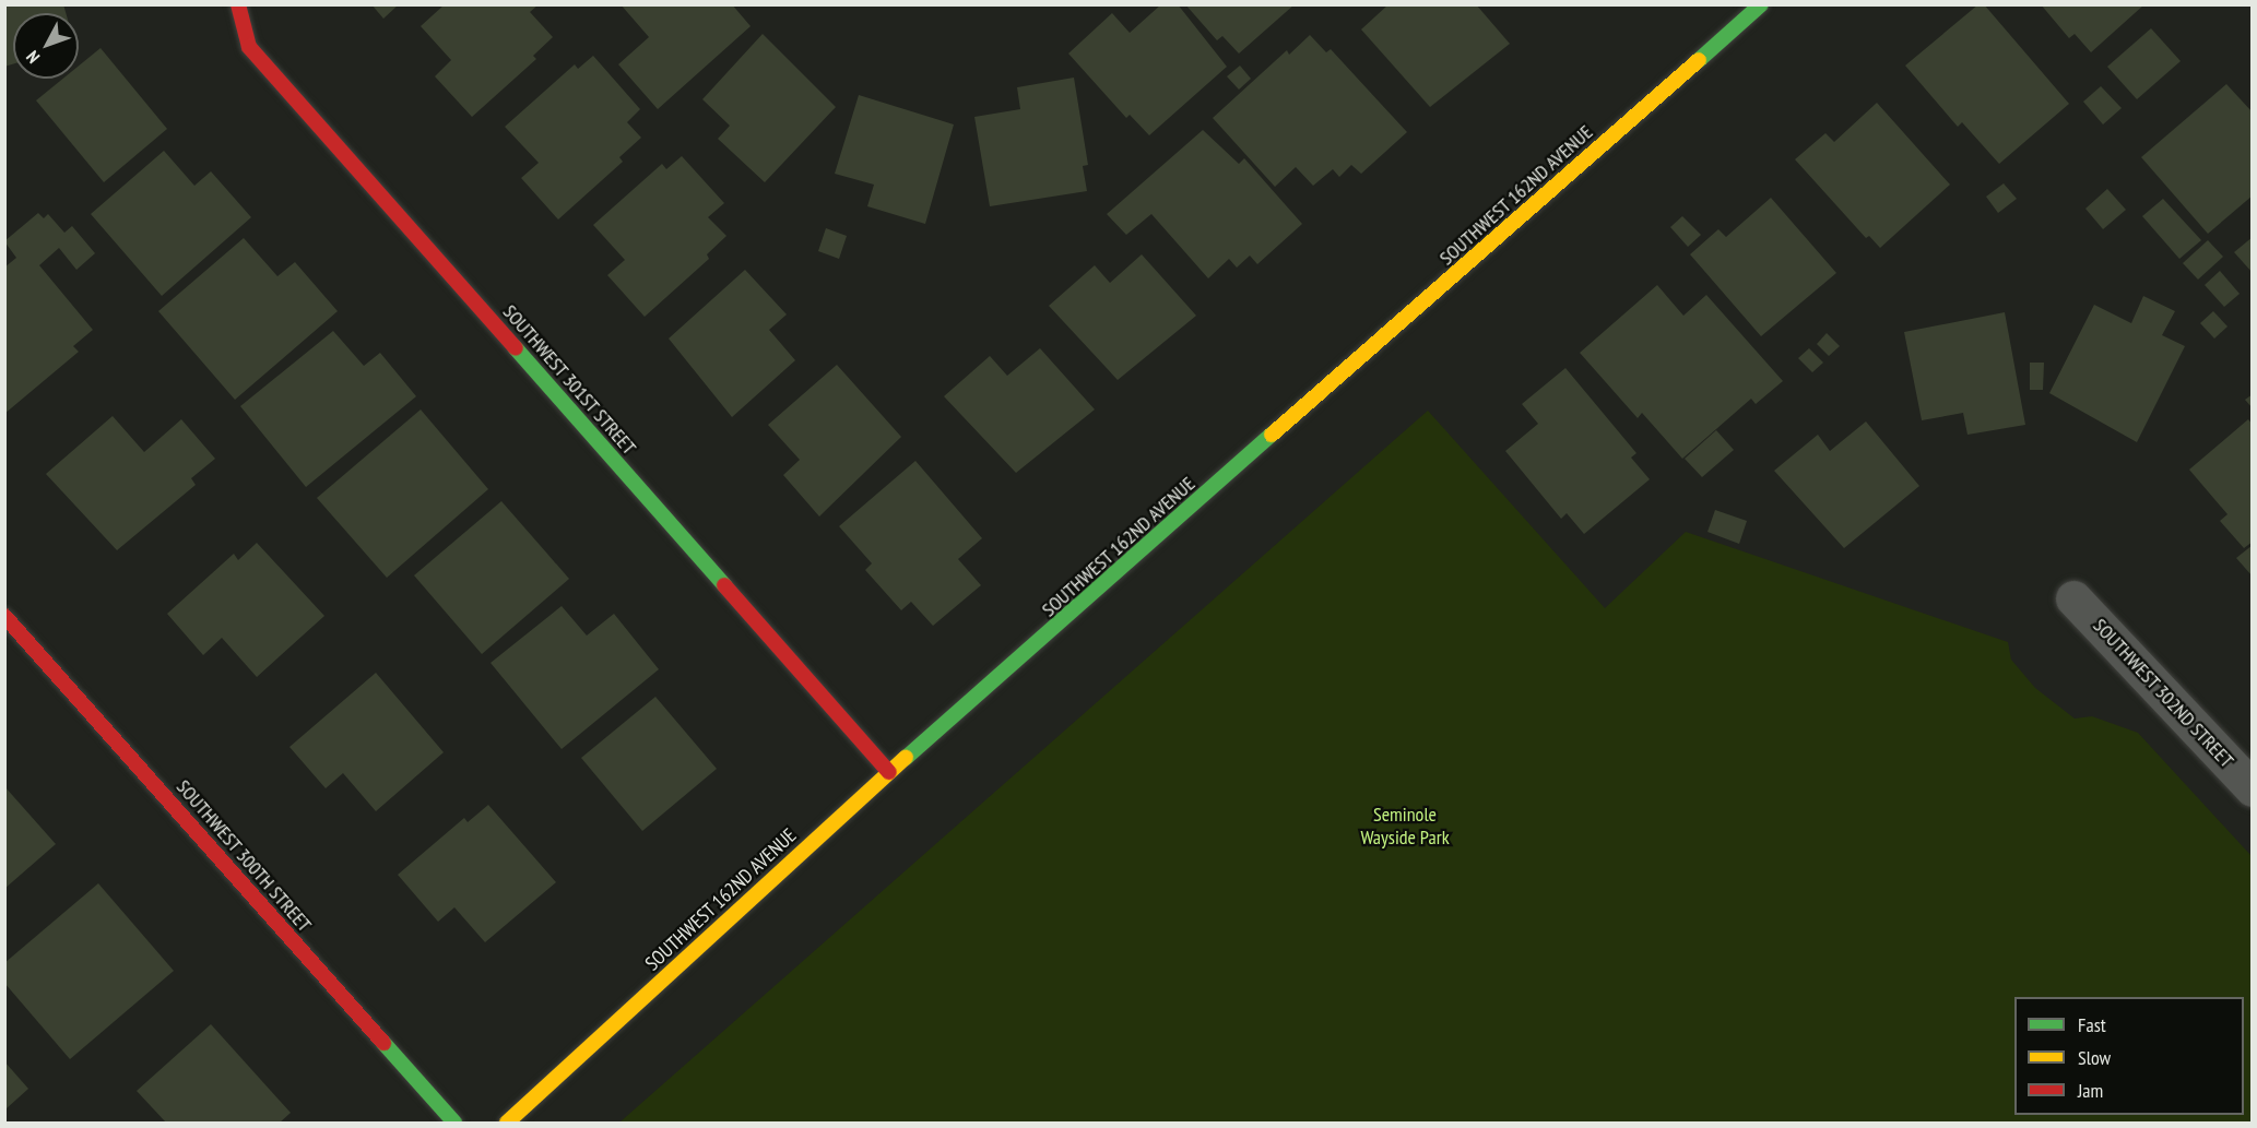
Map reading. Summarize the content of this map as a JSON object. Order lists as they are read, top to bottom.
{
  "streets": {
    "street": [
      "SOUTHWEST 162ND AVENUE",
      "SOUTHWEST 301ST STREET",
      "SOUTHWEST 302ND STREET",
      "SOUTHWEST 300TH STREET"
    ]
  },
  "crossings": [
    ["SOUTHWEST 162ND AVENUE", "SOUTHWEST 301ST STREET"]
  ],
  "parks": ["Seminole Wayside Park"],
  "legend": ["Fast", "Slow", "Jam"],
  "north": "bottom left"
}
